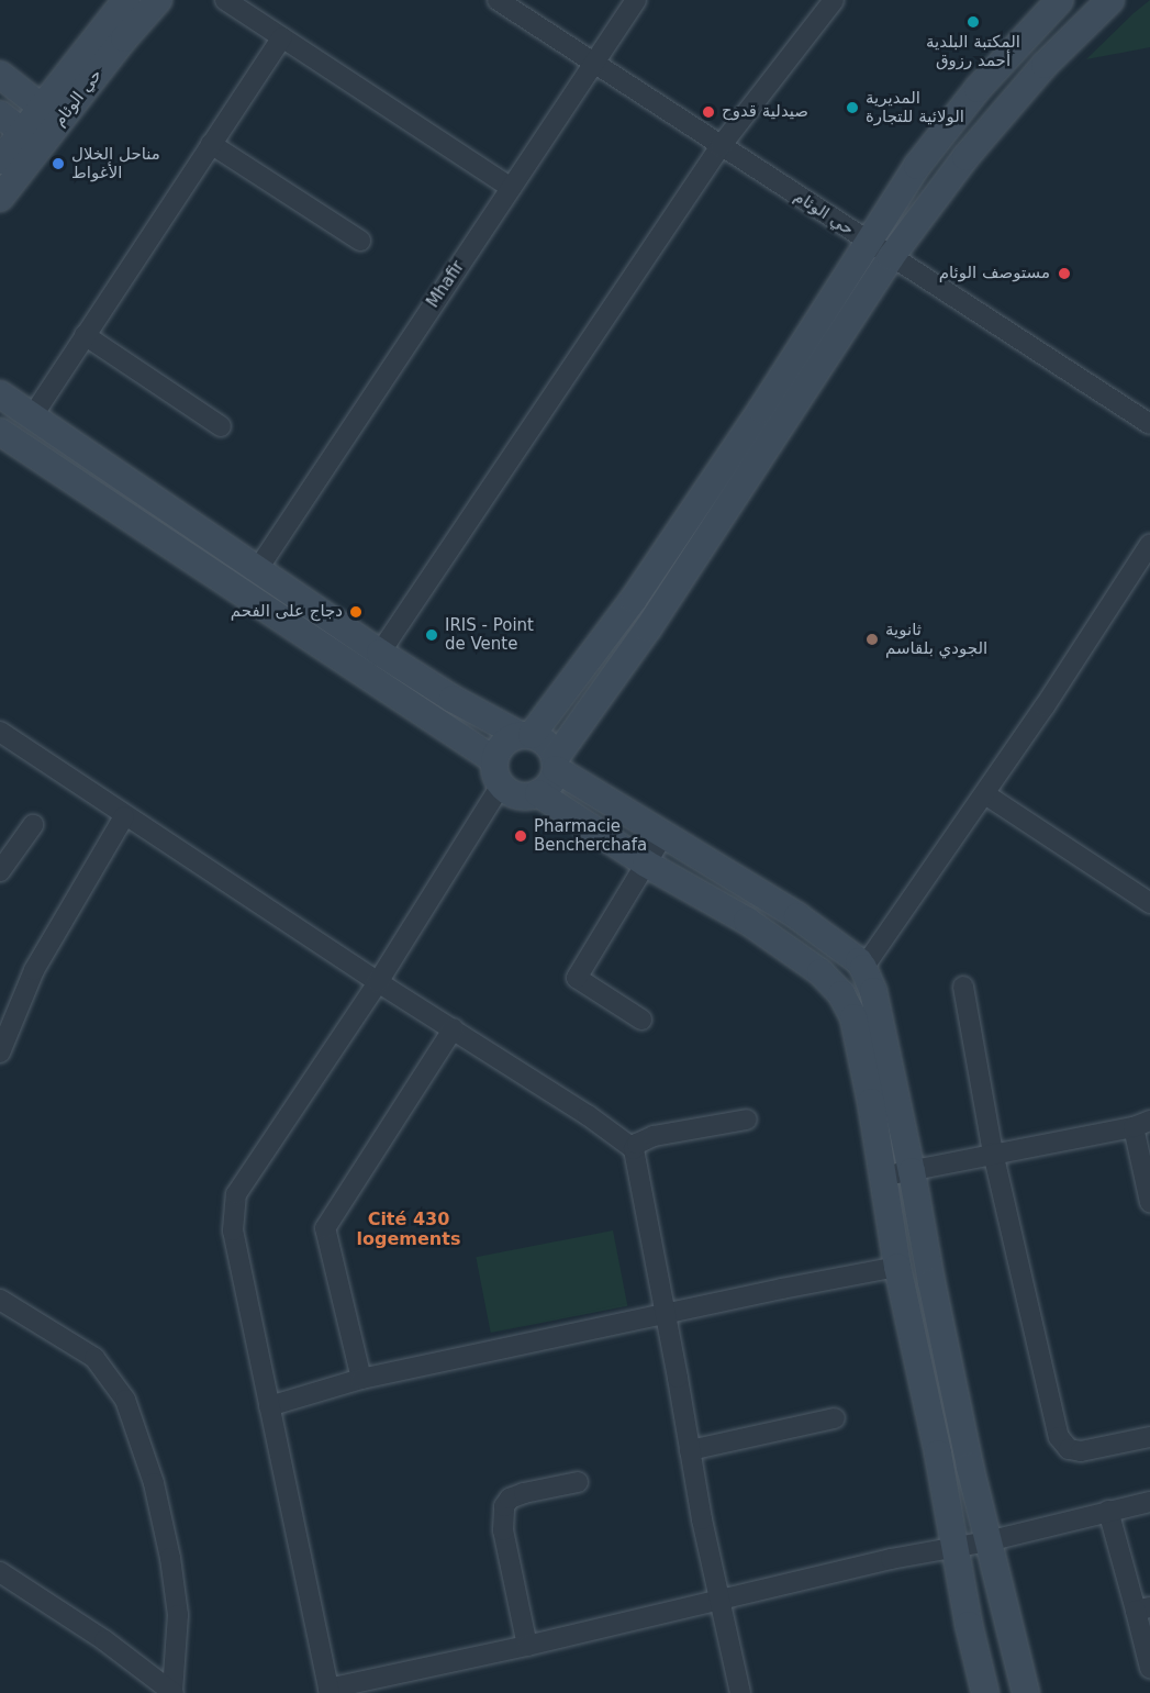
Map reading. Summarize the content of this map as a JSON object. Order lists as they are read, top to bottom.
{
  "streets": {
    "street": ["حي الوئام", "Mhafir"]
  },
  "crossings": [
    ["حي الوئام", "Mhafir"]
  ],
  "districts": ["Cité 430 logements"],
  "places": [
    "المكتبة البلدية أحمد رزوق",
    "المديرية الولائية للتجارة",
    "صيدلية قدوح",
    "مناحل الخلال الأغواط",
    "مستوصف الوئام",
    "دجاج على الفحم",
    "IRIS - Point de Vente",
    "ثانوية الجودي بلقاسم",
    "Pharmacie Bencherchafa"
  ]
}
